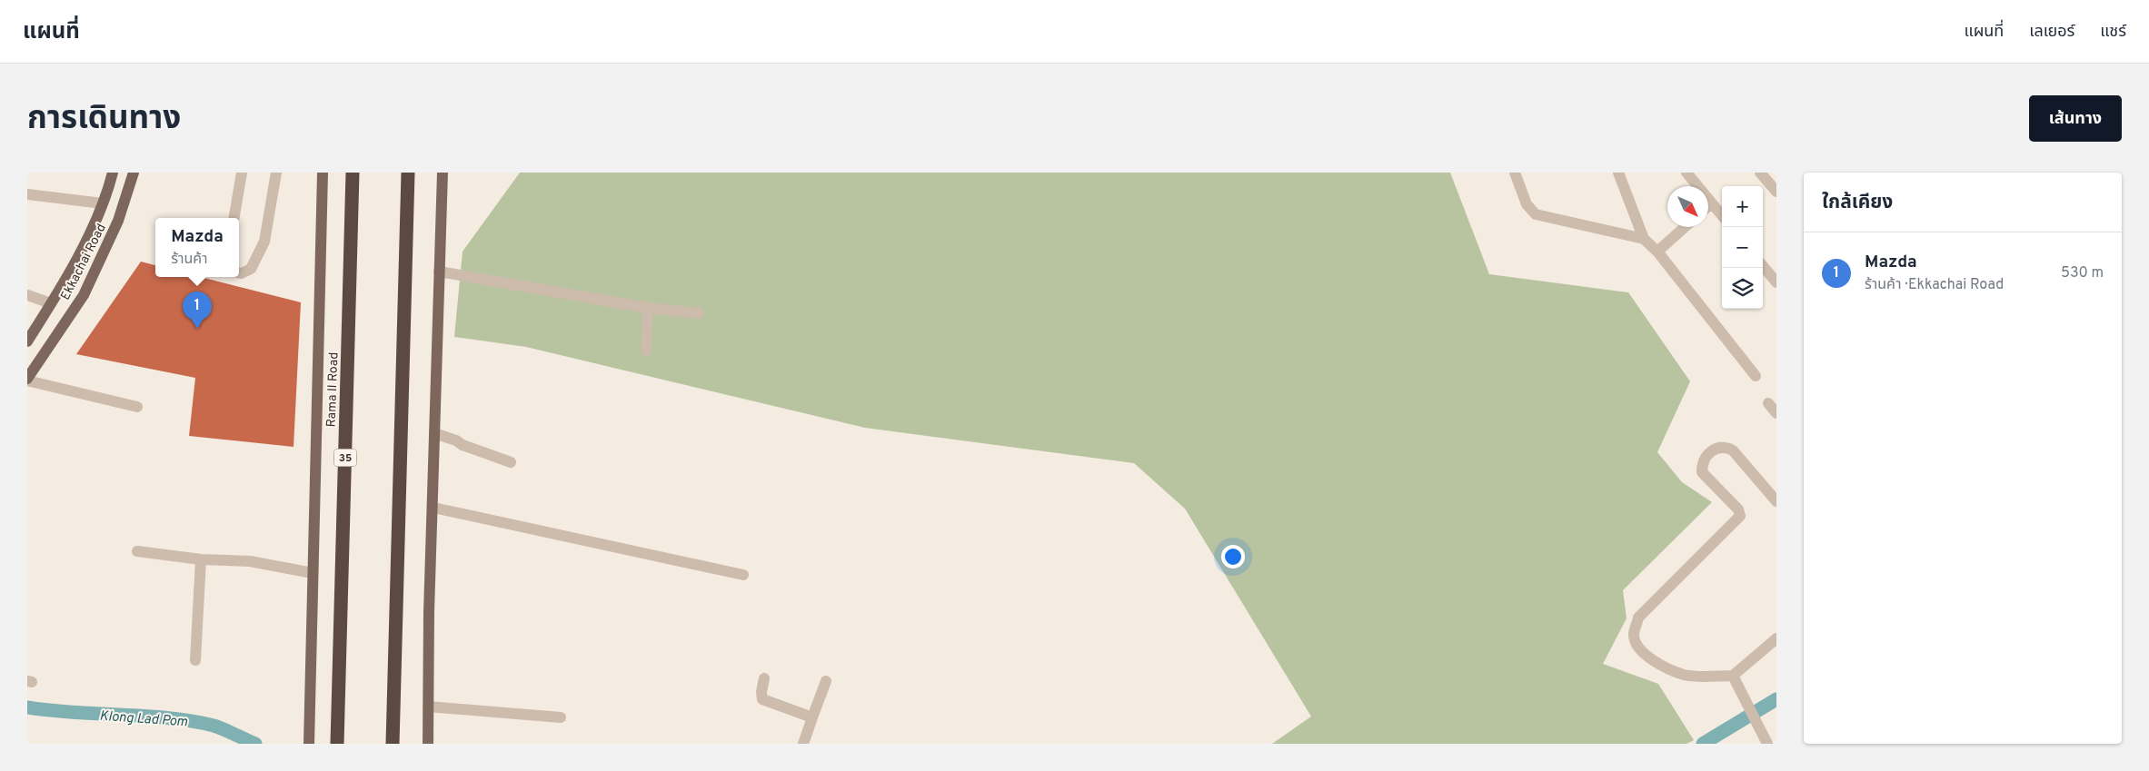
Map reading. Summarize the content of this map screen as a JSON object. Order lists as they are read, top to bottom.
{
  "streets": {
    "highway": ["Rama II Road", "35"],
    "main road": ["Ekkachai Road"]
  },
  "water": ["Klong Lad Pom"],
  "north": "bottom right",
  "page": {
    "header": "แผนที่",
    "nav": ["แผนที่", "เลเยอร์", "แชร์"],
    "title": "การเดินทาง",
    "buttons": "เส้นทาง",
    "heading": "ใกล้เคียง",
    "map_buttons": ["+", "−"],
    "popup": ["Mazda", "ร้านค้า"],
    "list": [
      {
        "mark": "1",
        "name": "Mazda",
        "note": "ร้านค้า · Ekkachai Road",
        "value": "530 m"
      }
    ],
    "pins": "1"
  }
}
